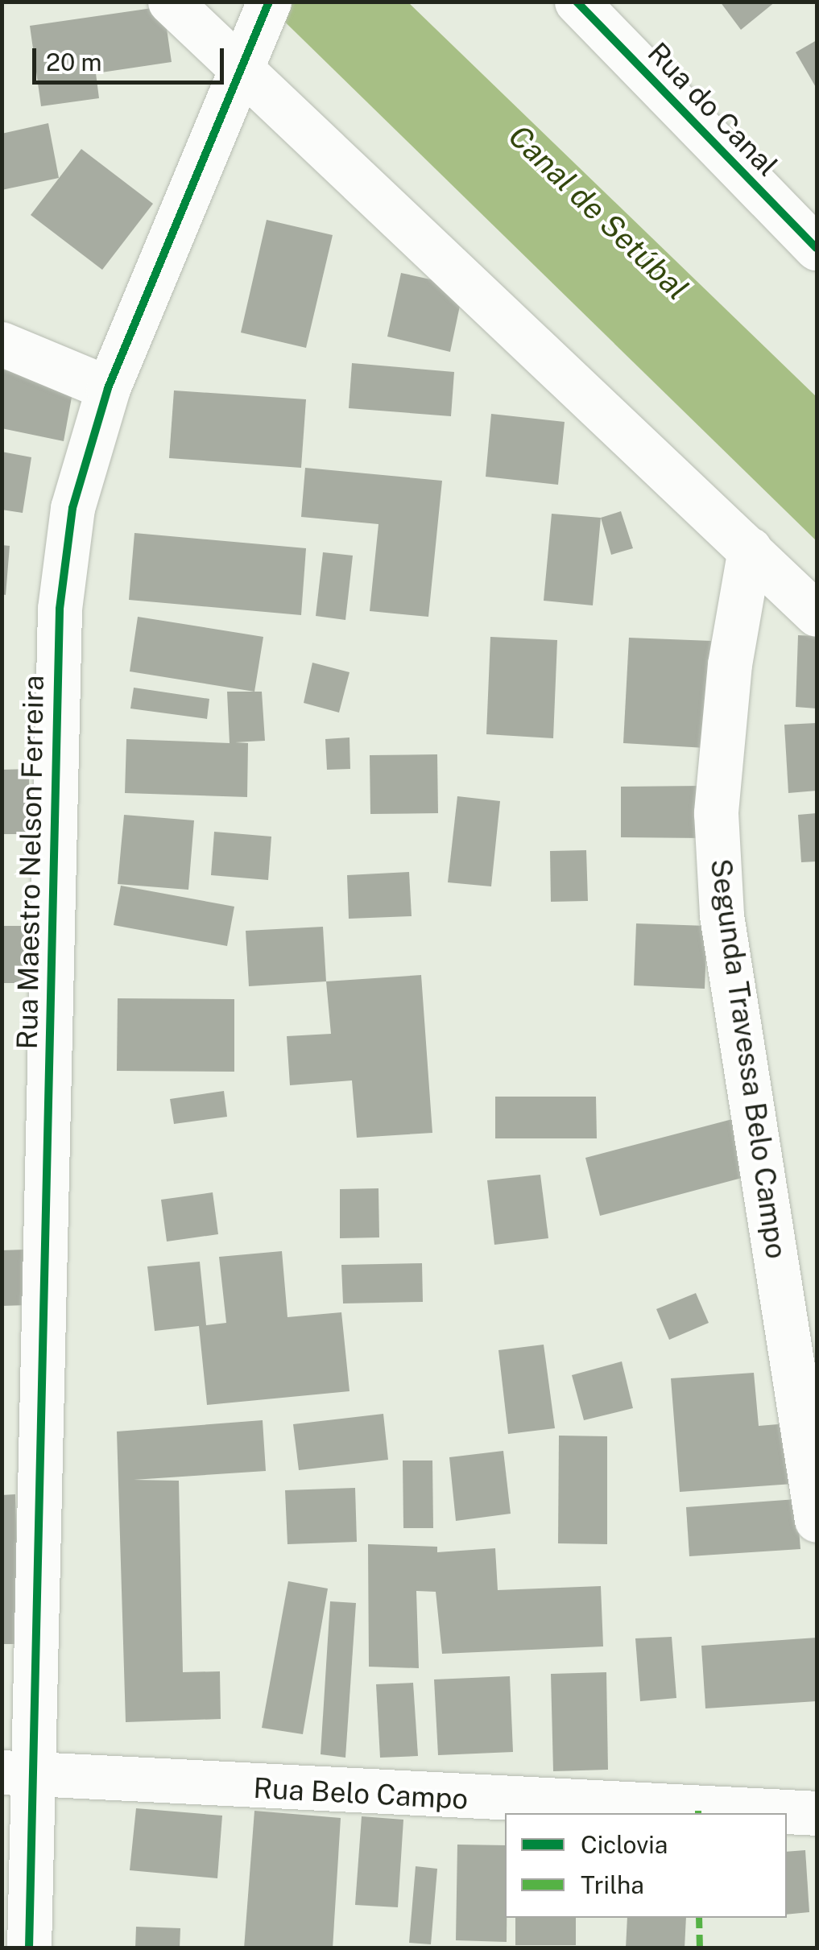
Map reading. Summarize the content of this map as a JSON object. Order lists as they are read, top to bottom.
{
  "streets": {
    "street": [
      "Rua do Canal",
      "Rua Maestro Nelson Ferreira",
      "Segunda Travessa Belo Campo",
      "Rua Belo Campo"
    ]
  },
  "crossings": [
    ["Rua Maestro Nelson Ferreira", "Rua Belo Campo"]
  ],
  "water": ["Canal de Setúbal"],
  "legend": ["Ciclovia", "Trilha"],
  "scale_bar": "20 m"
}
